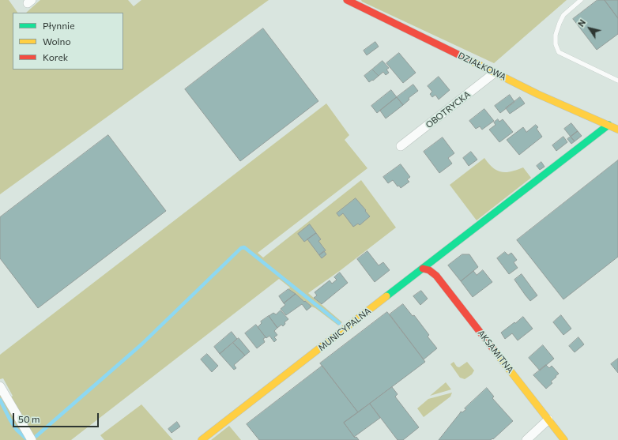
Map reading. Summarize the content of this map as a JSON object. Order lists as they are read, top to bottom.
{
  "streets": {
    "street": [
      "DZIAŁKOWA",
      "OBOTRYCKA",
      "MUNICYPALNA",
      "AKSAMITNA"
    ]
  },
  "crossings": [
    ["DZIAŁKOWA", "OBOTRYCKA"],
    ["DZIAŁKOWA", "MUNICYPALNA"],
    ["MUNICYPALNA", "AKSAMITNA"]
  ],
  "legend": ["Płynnie", "Wolno", "Korek"],
  "scale_bar": "50 m",
  "north": "top left"
}
